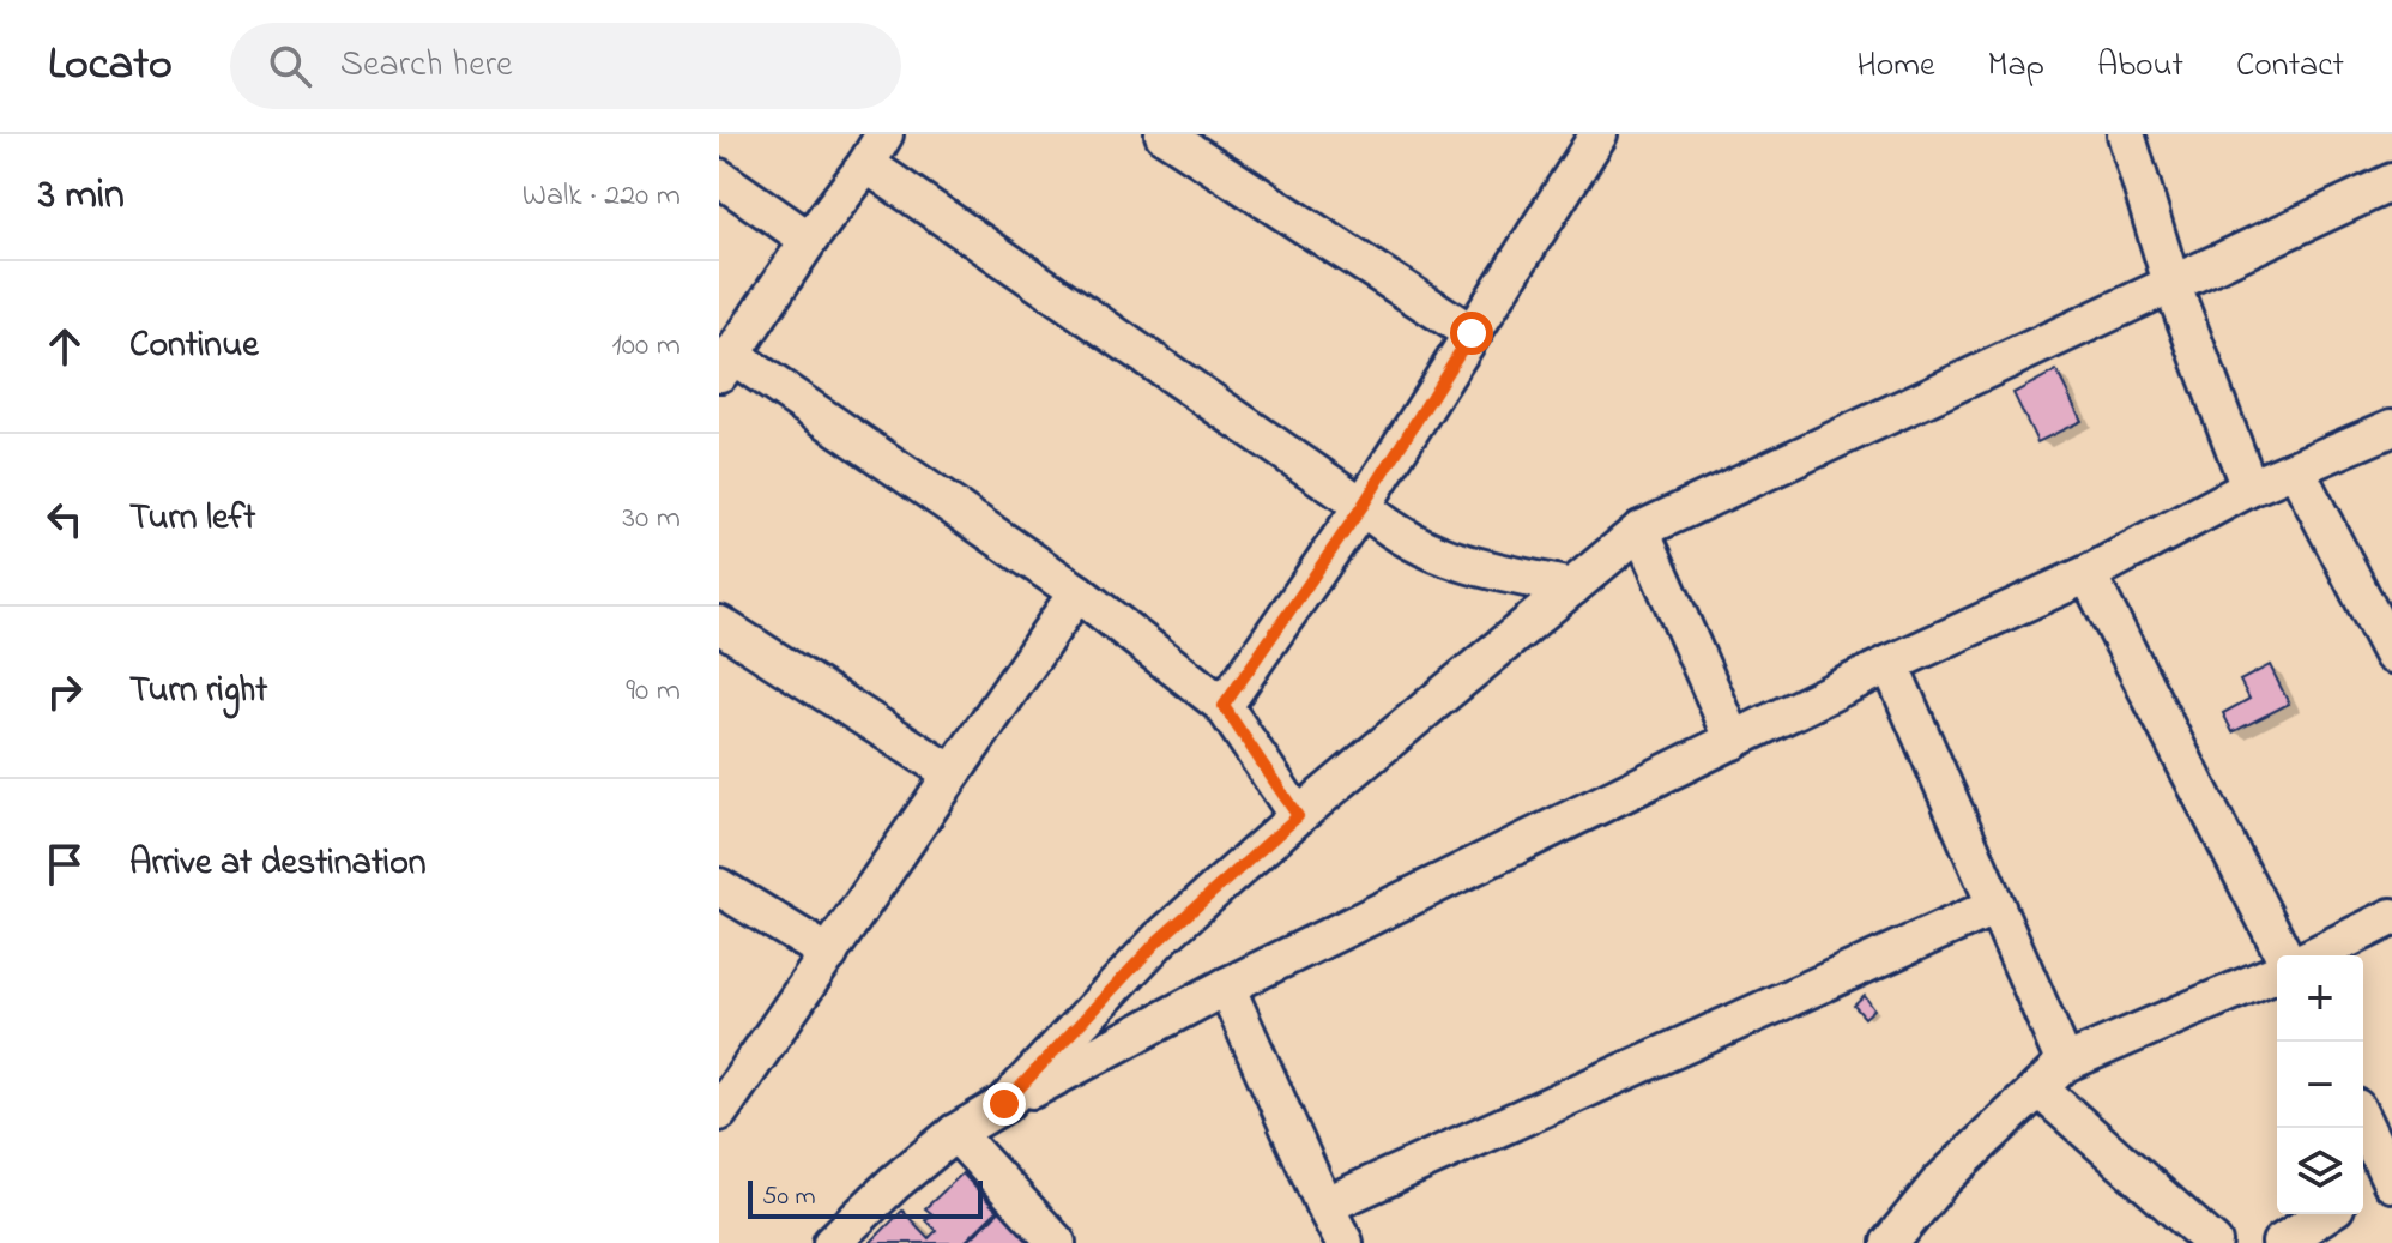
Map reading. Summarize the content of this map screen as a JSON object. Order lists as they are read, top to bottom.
{
  "scale_bar": "50 m",
  "page": {
    "header": "Locato",
    "search": "Search here",
    "nav": [
      "Home",
      "Map",
      "About",
      "Contact"
    ],
    "heading": ["3 min", "Walk · 220 m"],
    "list": [
      ["Continue", "100 m"],
      ["Turn left", "30 m"],
      ["Turn right", "90 m"],
      "Arrive at destination"
    ],
    "map_buttons": ["+", "−"],
    "scale": "50 m"
  }
}
